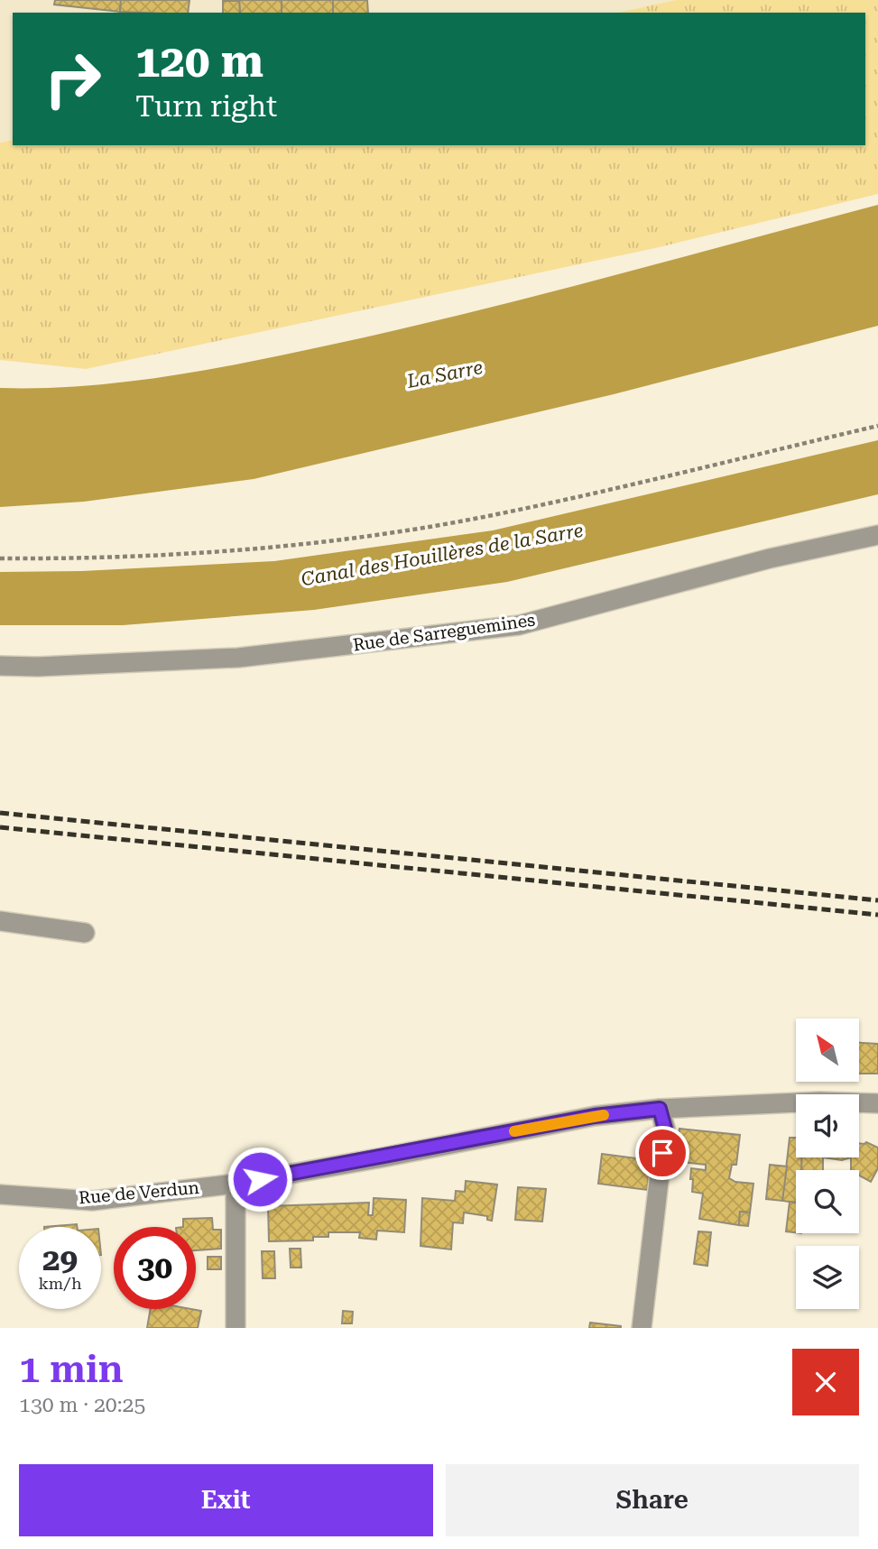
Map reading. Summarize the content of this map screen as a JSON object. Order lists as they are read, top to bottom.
{
  "streets": {
    "street": ["Rue de Sarreguemines", "Rue de Verdun"]
  },
  "water": ["La Sarre", "Canal des Houillères de la Sarre"],
  "north": "top left",
  "page": {
    "turn": ["120 m", "Turn right"],
    "speed": "29 km/h",
    "limit": "30",
    "heading": ["1 min", "130 m · 20:25"],
    "buttons": ["Exit", "Share"]
  }
}
